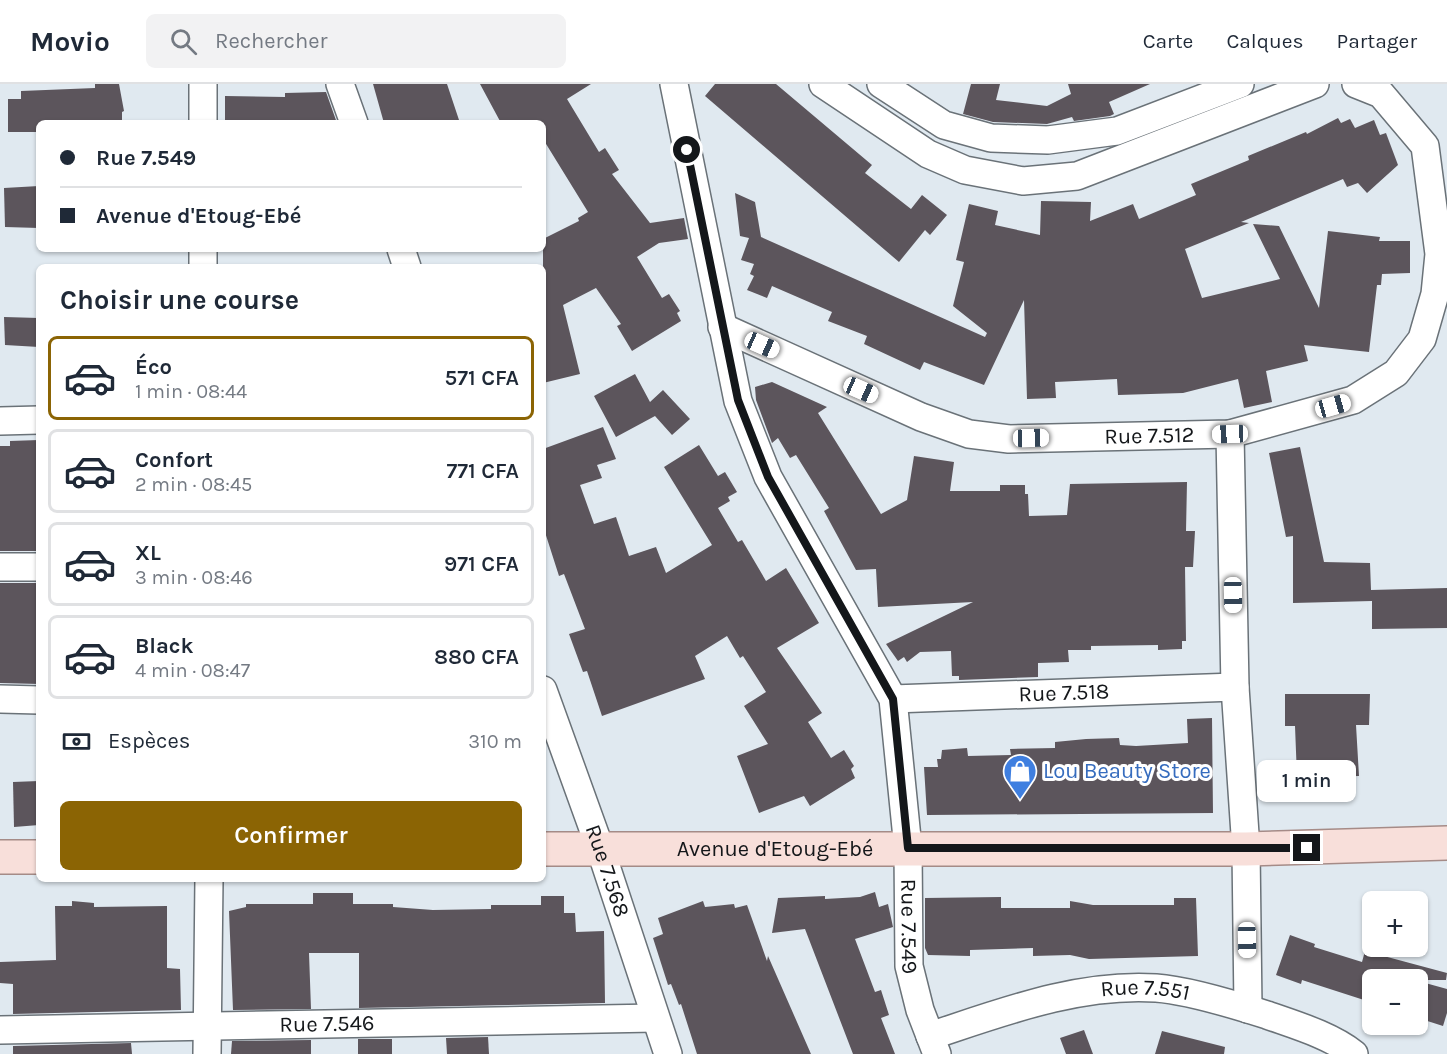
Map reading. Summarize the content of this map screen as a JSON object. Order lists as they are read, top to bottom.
{
  "streets": {
    "main road": ["Avenue d'Etoug-Ebé"],
    "street": [
      "Rue 7.512",
      "Rue 7.518",
      "Rue 7.568",
      "Rue 7.549",
      "Rue 7.551",
      "Rue 7.546"
    ]
  },
  "crossings": [
    ["Rue 7.512", "Rue 7.549"],
    ["Rue 7.518", "Rue 7.549"],
    ["Avenue d'Etoug-Ebé", "Rue 7.568"],
    ["Avenue d'Etoug-Ebé", "Rue 7.549"],
    ["Rue 7.568", "Rue 7.546"],
    ["Rue 7.549", "Rue 7.551"]
  ],
  "places": {
    "shop": ["Lou Beauty Store"]
  },
  "page": {
    "header": "Movio",
    "search": "Rechercher",
    "nav": ["Carte", "Calques", "Partager"],
    "banner": ["Rue 7.549", "Avenue d'Etoug-Ebé"],
    "heading": "Choisir une course",
    "list": [
      {
        "name": "Éco",
        "note": "1 min · 08:44",
        "value": "571 CFA"
      },
      {
        "name": "Confort",
        "note": "2 min · 08:45",
        "value": "771 CFA"
      },
      {
        "name": "XL",
        "note": "3 min · 08:46",
        "value": "971 CFA"
      },
      {
        "name": "Black",
        "note": "4 min · 08:47",
        "value": "880 CFA"
      }
    ],
    "pay": ["Espèces", "310 m"],
    "bubble": "1 min",
    "buttons": "Confirmer",
    "map_buttons": ["+", "−"]
  }
}
